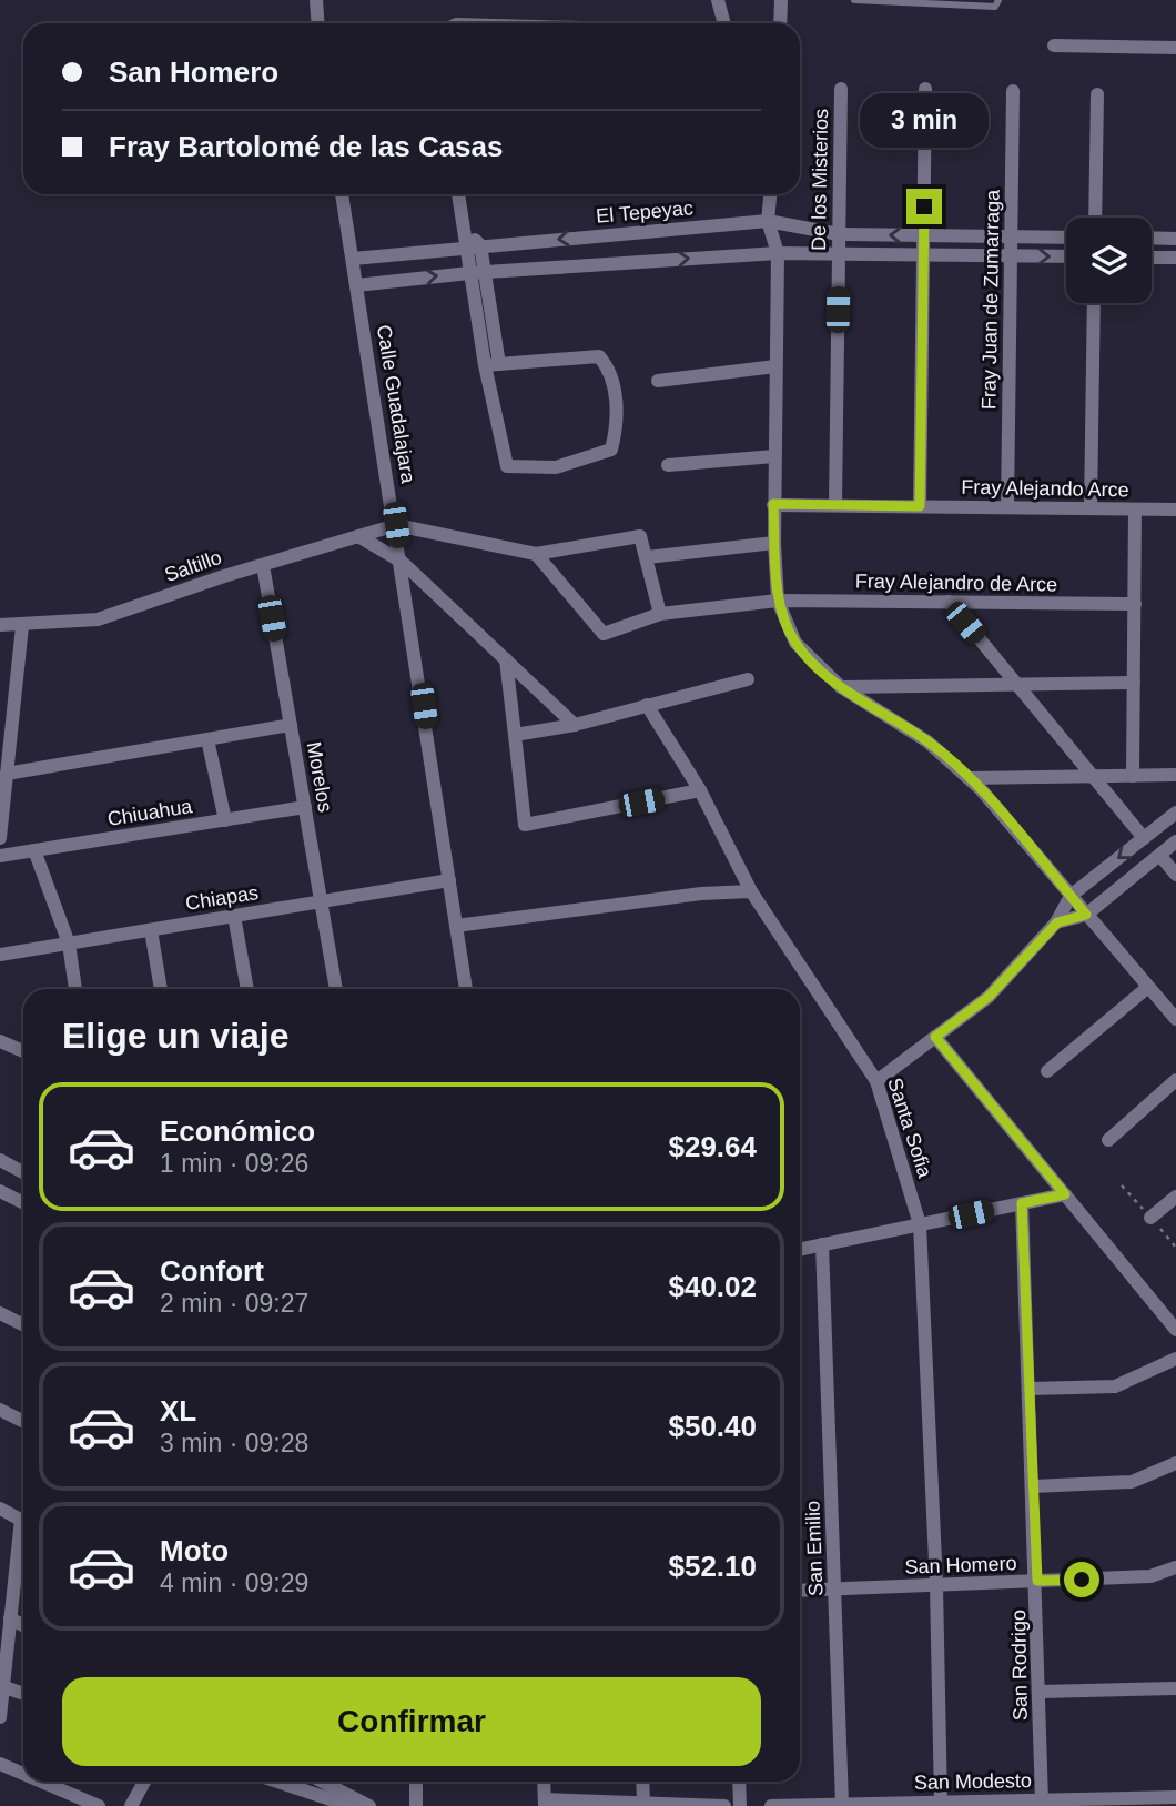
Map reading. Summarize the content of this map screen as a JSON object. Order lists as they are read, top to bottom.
{
  "streets": {
    "street": [
      "De los Misterios",
      "El Tepeyac",
      "Fray Juan de Zumarraga",
      "Calle Guadalajara",
      "Fray Alejando Arce",
      "Saltillo",
      "Fray Alejandro de Arce",
      "Morelos",
      "Chiuahua",
      "Chiapas",
      "Santa Sofia",
      "San Emilio",
      "San Homero",
      "San Rodrigo",
      "San Modesto"
    ]
  },
  "crossings": [
    ["De los Misterios", "El Tepeyac"],
    ["De los Misterios", "Fray Alejando Arce"],
    ["El Tepeyac", "Fray Juan de Zumarraga"],
    ["El Tepeyac", "Calle Guadalajara"],
    ["Fray Juan de Zumarraga", "Fray Alejando Arce"],
    ["Calle Guadalajara", "Saltillo"],
    ["Calle Guadalajara", "Chiapas"],
    ["Saltillo", "Morelos"],
    ["Morelos", "Chiuahua"],
    ["Morelos", "Chiapas"],
    ["Santa Sofia", "San Homero"],
    ["Santa Sofia", "San Modesto"],
    ["San Emilio", "San Homero"],
    ["San Emilio", "San Modesto"],
    ["San Homero", "San Rodrigo"],
    ["San Rodrigo", "San Modesto"]
  ],
  "page": {
    "banner": ["San Homero", "Fray Bartolomé de las Casas"],
    "bubble": "3 min",
    "heading": "Elige un viaje",
    "list": [
      {
        "name": "Económico",
        "note": "1 min · 09:26",
        "value": "$29.64"
      },
      {
        "name": "Confort",
        "note": "2 min · 09:27",
        "value": "$40.02"
      },
      {
        "name": "XL",
        "note": "3 min · 09:28",
        "value": "$50.40"
      },
      {
        "name": "Moto",
        "note": "4 min · 09:29",
        "value": "$52.10"
      }
    ],
    "buttons": "Confirmar"
  }
}
